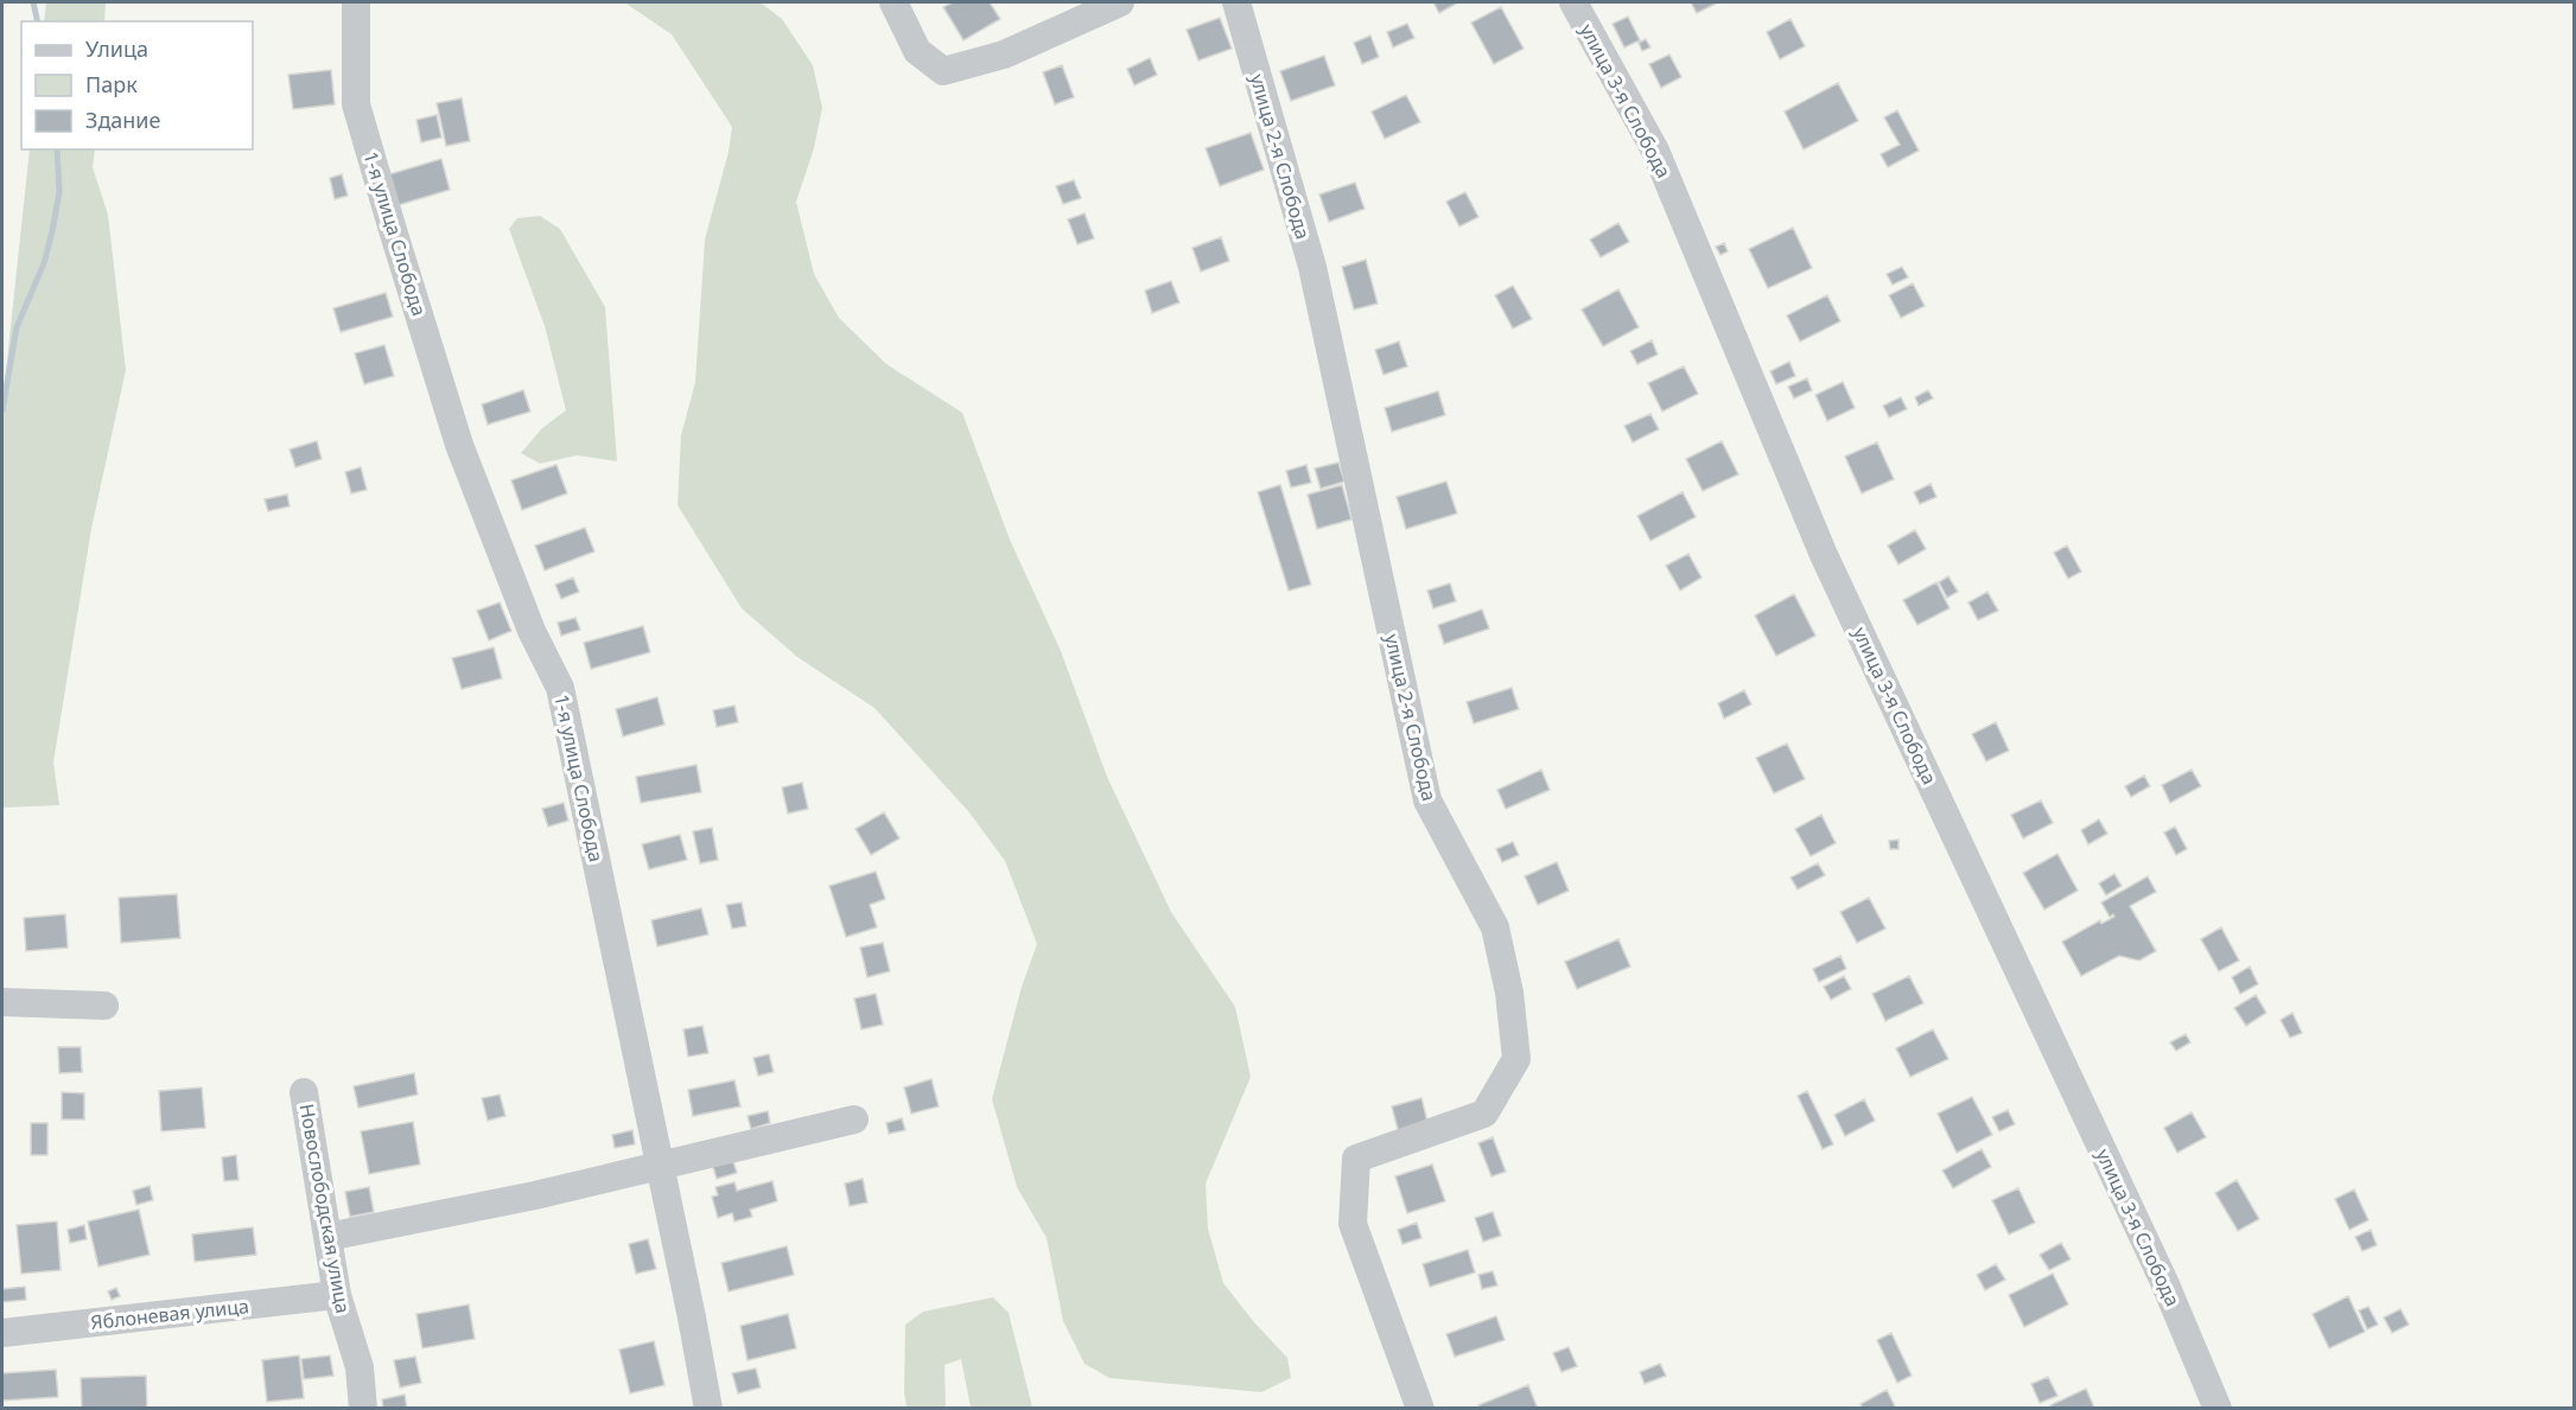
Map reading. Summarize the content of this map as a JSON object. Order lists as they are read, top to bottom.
{
  "streets": {
    "street": [
      "улица 3-я Слобода",
      "улица 2-я Слобода",
      "1-я улица Слобода",
      "Новослободская улица",
      "Яблоневая улица"
    ]
  },
  "crossings": [
    ["Новослободская улица", "Яблоневая улица"]
  ],
  "legend": ["Улица", "Парк", "Здание"]
}
